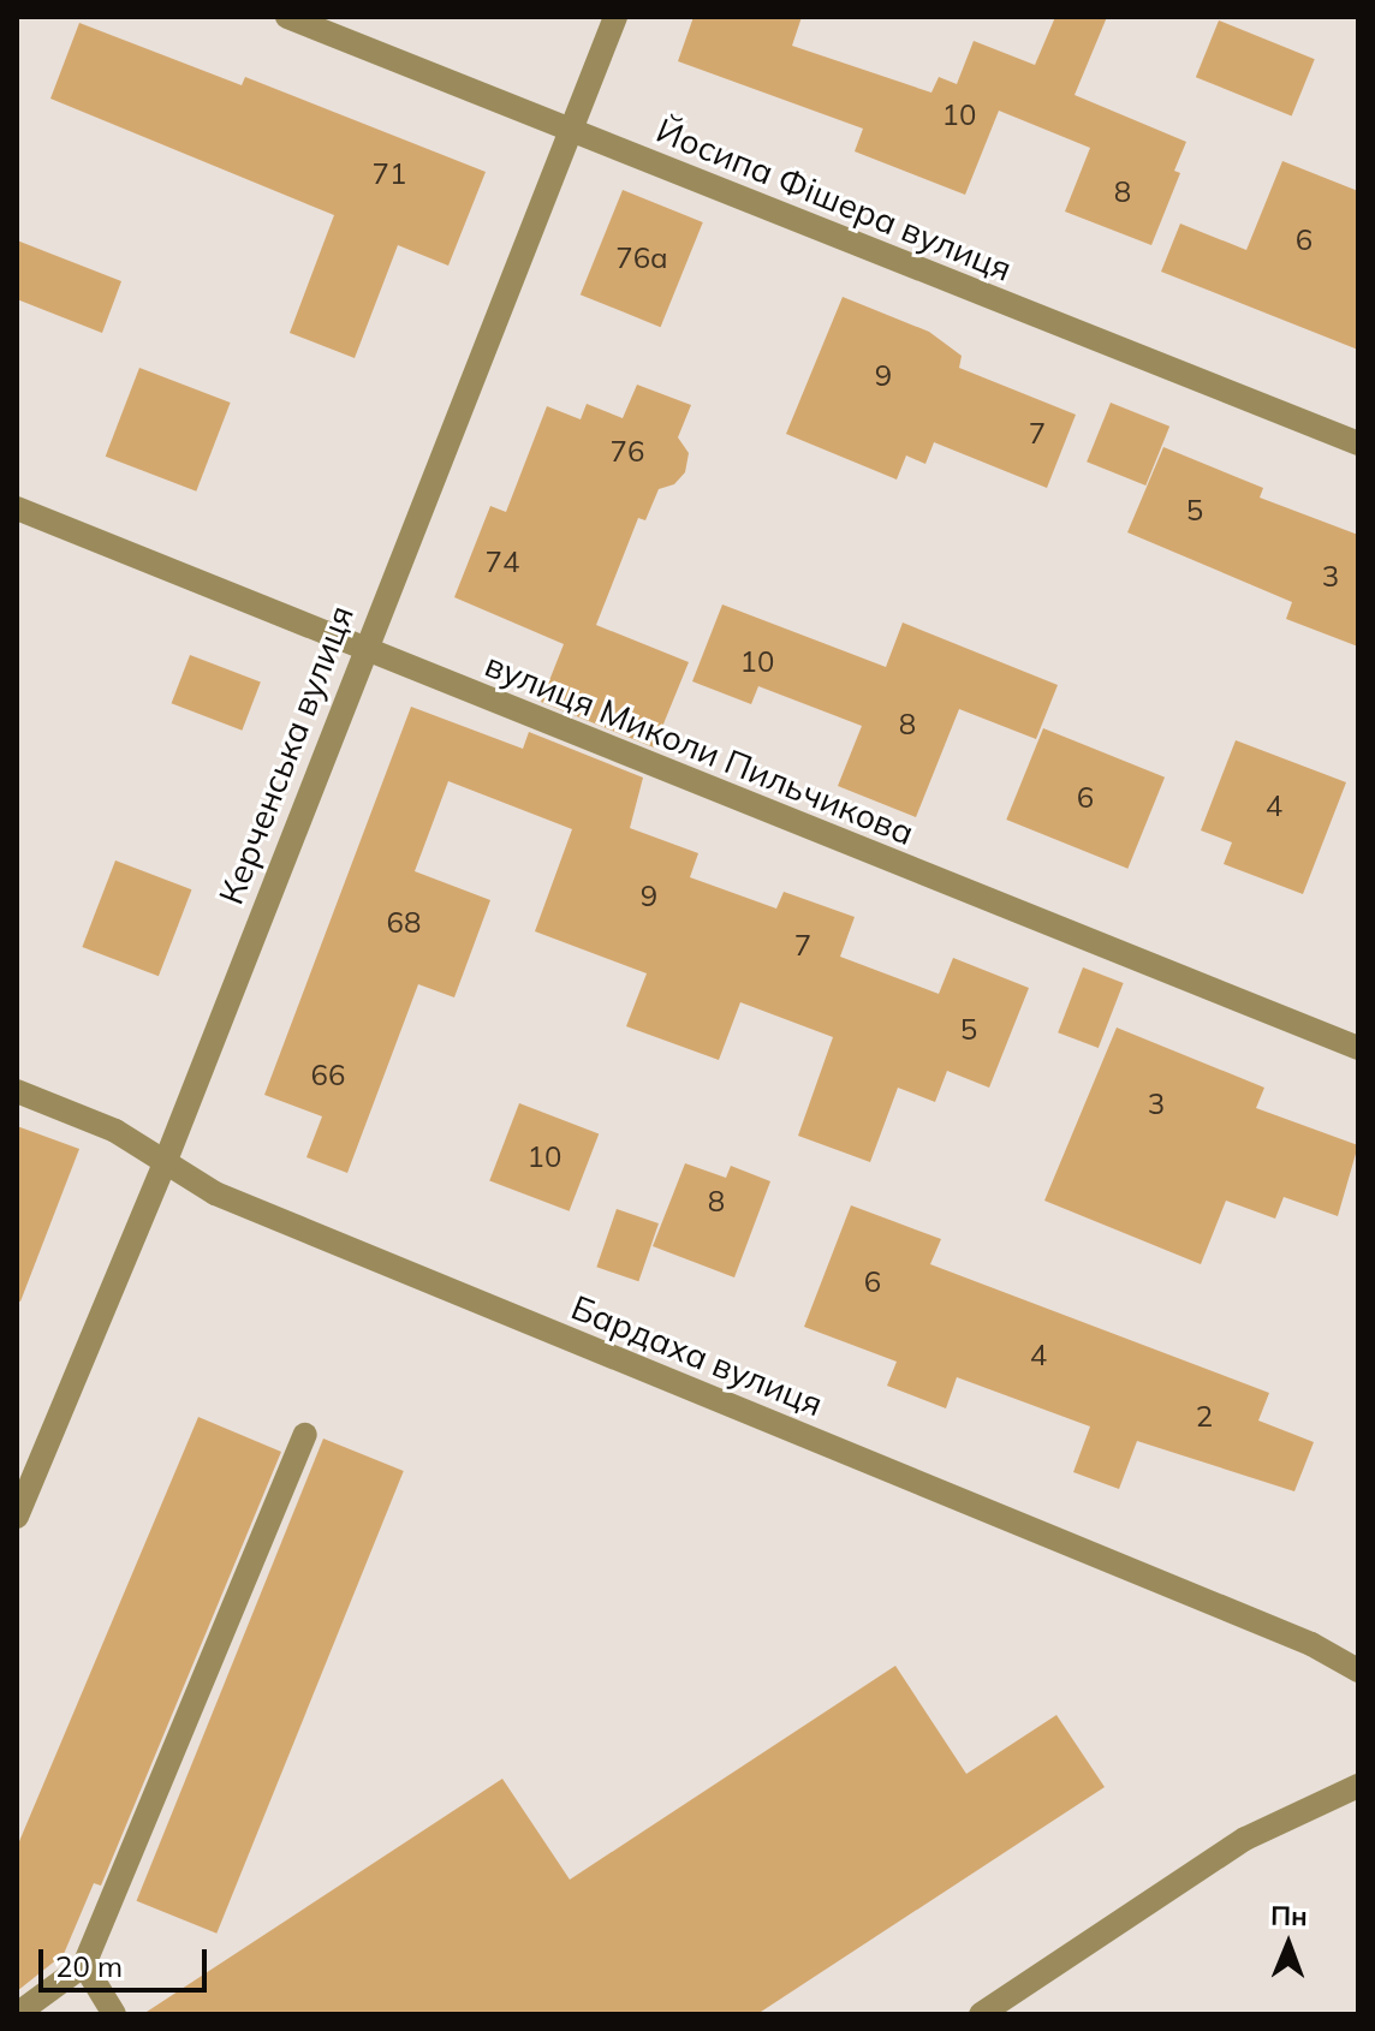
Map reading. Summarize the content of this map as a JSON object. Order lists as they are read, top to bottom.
{
  "streets": {
    "street": [
      "Йосипа Фішера вулиця",
      "вулиця Миколи Пильчикова",
      "Керченська вулиця",
      "Бардаха вулиця"
    ]
  },
  "crossings": [
    ["Йосипа Фішера вулиця", "Керченська вулиця"],
    ["вулиця Миколи Пильчикова", "Керченська вулиця"],
    ["Керченська вулиця", "Бардаха вулиця"]
  ],
  "house_numbers": [
    "10",
    "71",
    "8",
    "6",
    "76а",
    "9",
    "7",
    "76",
    "5",
    "74",
    "3",
    "10",
    "8",
    "6",
    "4",
    "9",
    "68",
    "7",
    "5",
    "66",
    "3",
    "10",
    "8",
    "6",
    "4",
    "2"
  ],
  "scale_bar": "20 m",
  "north": "top"
}
